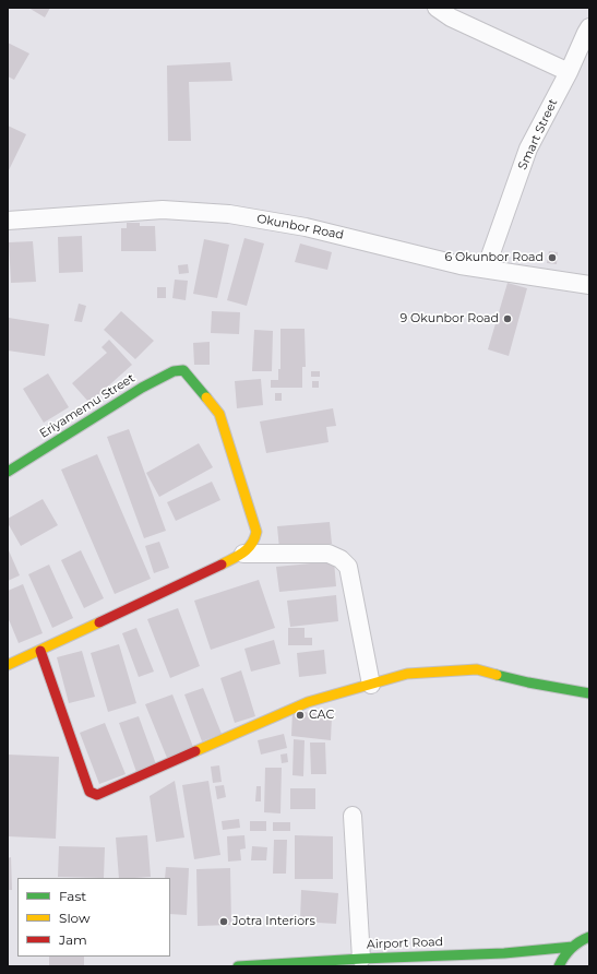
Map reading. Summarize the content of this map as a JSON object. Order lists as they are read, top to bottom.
{
  "streets": {
    "main road": ["Eriyamemu Street", "Airport Road"],
    "street": ["Smart Street", "Okunbor Road"]
  },
  "crossings": [
    ["Smart Street", "Okunbor Road"]
  ],
  "places": [
    "6 Okunbor Road",
    "9 Okunbor Road",
    "CAC",
    "Jotra Interiors"
  ],
  "legend": ["Fast", "Slow", "Jam"]
}
